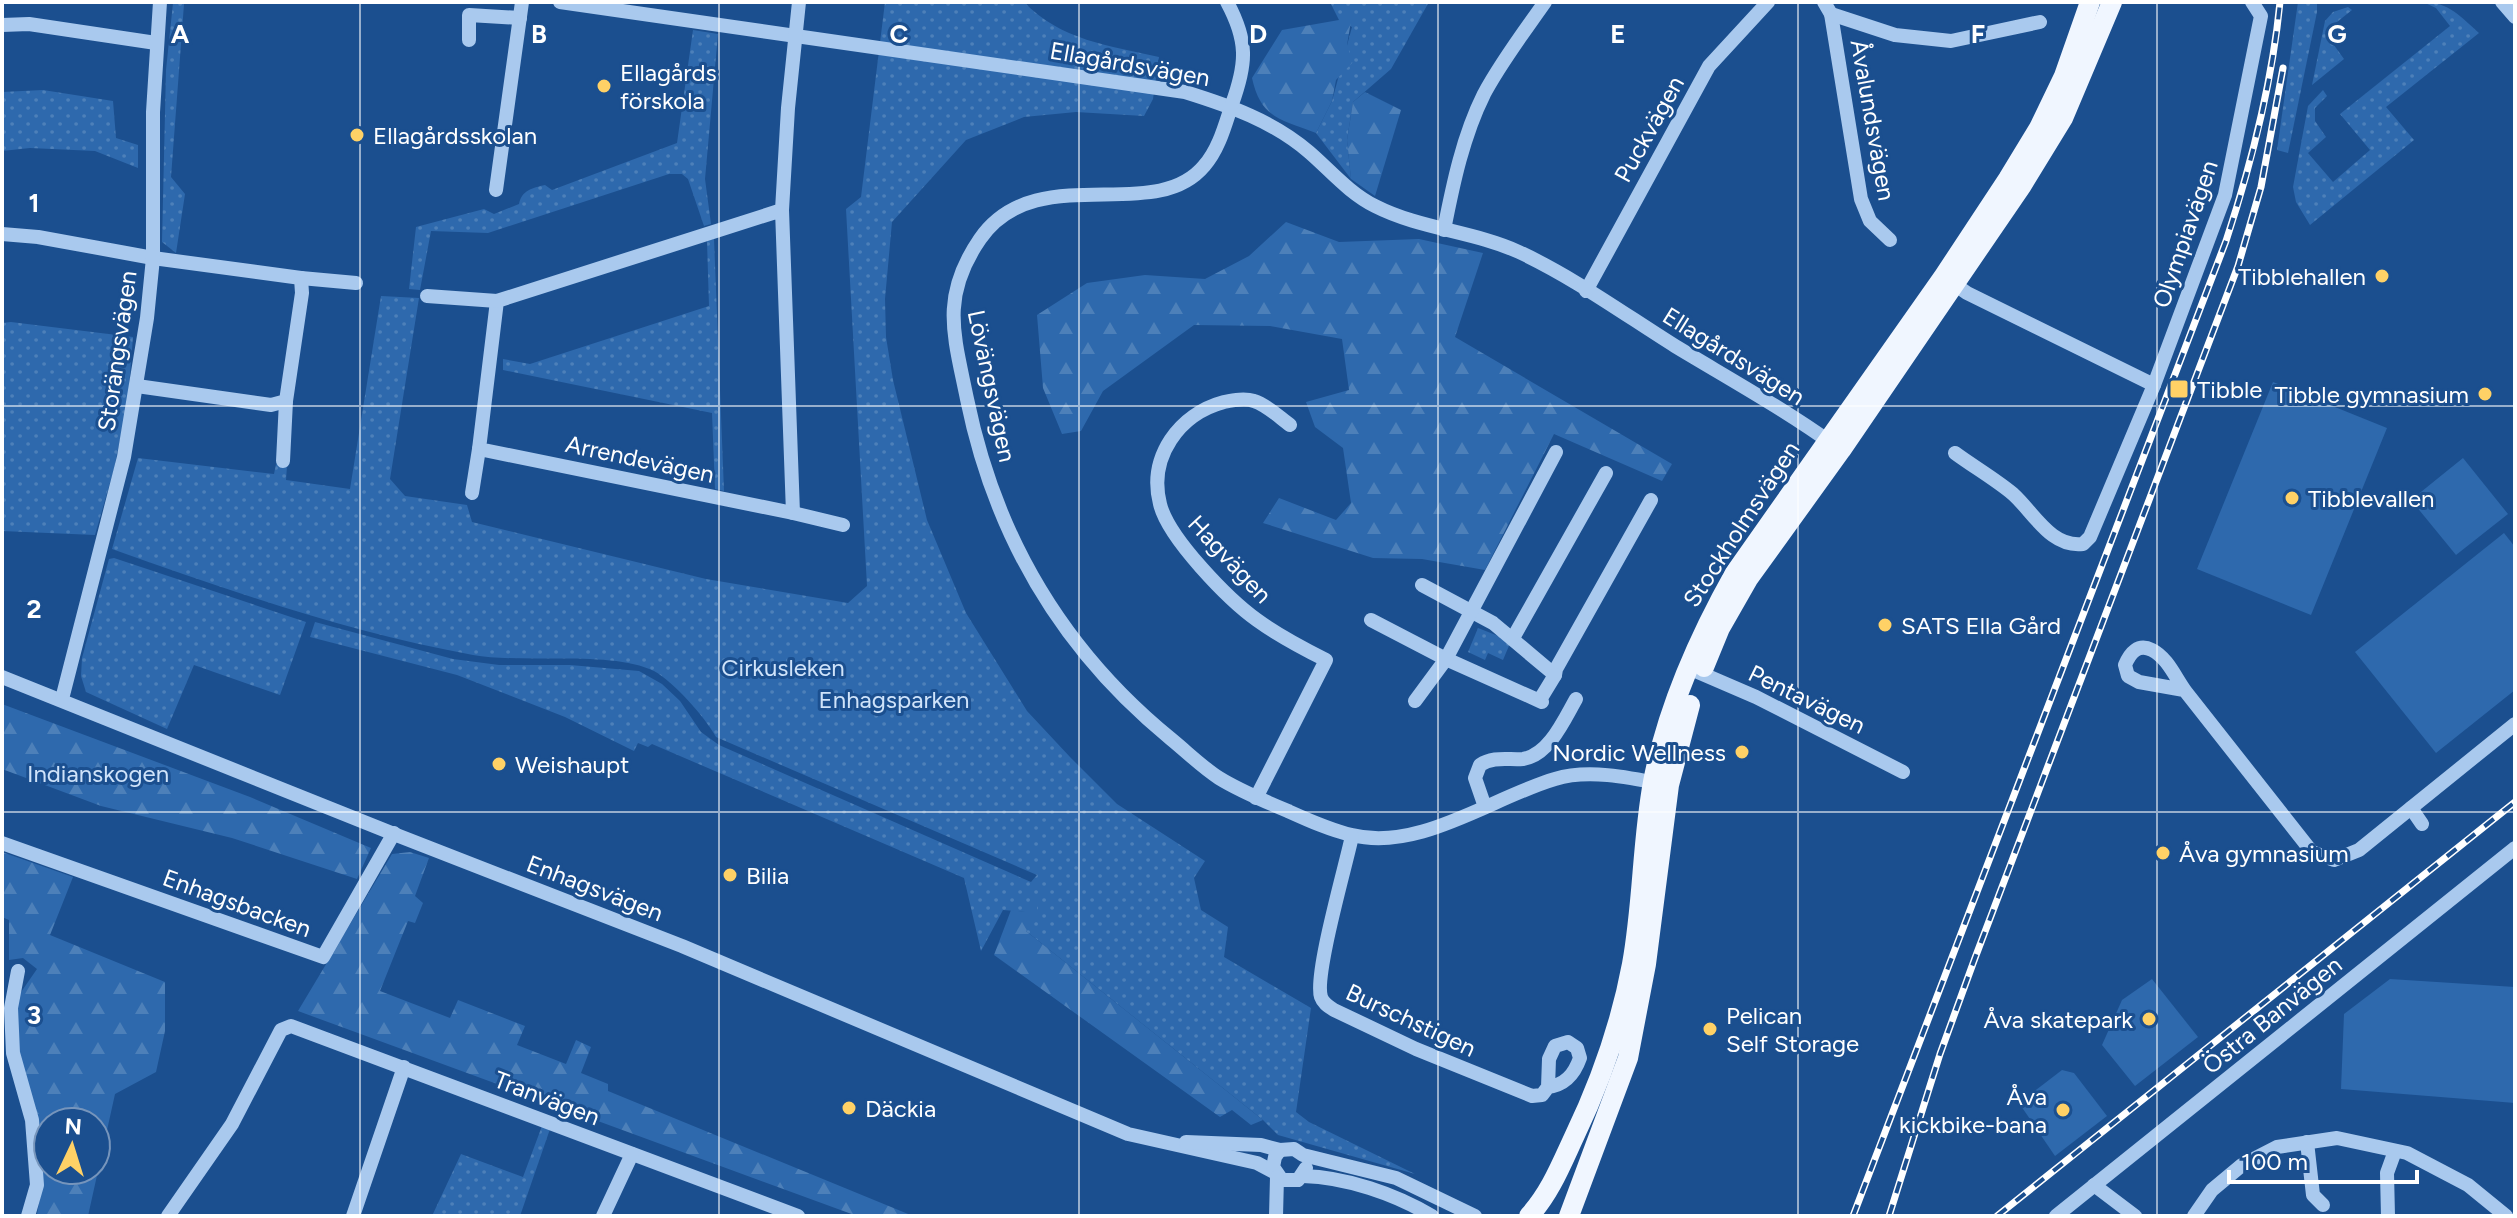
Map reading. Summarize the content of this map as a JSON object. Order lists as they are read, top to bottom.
{
  "streets": {
    "main road": ["Stockholmsvägen"],
    "street": [
      "Ellagårdsvägen",
      "Åvalundsvägen",
      "Puckvägen",
      "Olympiavägen",
      "Storängsvägen",
      "Lövängsvägen",
      "Arrendevägen",
      "Hagvägen",
      "Pentavägen",
      "Enhagsvägen",
      "Enhagsbacken",
      "Östra Banvägen",
      "Burschstigen",
      "Tranvägen"
    ]
  },
  "crossings": [
    ["Ellagårdsvägen", "Puckvägen"],
    ["Ellagårdsvägen", "Lövängsvägen"],
    ["Ellagårdsvägen", "Stockholmsvägen"],
    ["Storängsvägen", "Enhagsvägen"],
    ["Lövängsvägen", "Stockholmsvägen"],
    ["Lövängsvägen", "Hagvägen"],
    ["Lövängsvägen", "Burschstigen"],
    ["Stockholmsvägen", "Pentavägen"],
    ["Enhagsvägen", "Enhagsbacken"]
  ],
  "parks": ["Cirkusleken", "Enhagsparken", "Indianskogen"],
  "places": {
    "other": [
      "Ellagårds förskola",
      "Ellagårdsskolan",
      "Tibblehallen",
      "Tibble gymnasium",
      "Tibblevallen",
      "SATS Ella Gård",
      "Nordic Wellness",
      "Weishaupt",
      "Åva gymnasium",
      "Bilia",
      "Åva skatepark",
      "Pelican Self Storage",
      "Däckia",
      "Åva kickbike-bana"
    ],
    "transit": ["Tibble"]
  },
  "scale_bar": "100 m",
  "north": "top",
  "grid": {
    "columns": [
      "A",
      "B",
      "C",
      "D",
      "E",
      "F",
      "G"
    ],
    "rows": ["1", "2", "3"]
  }
}
